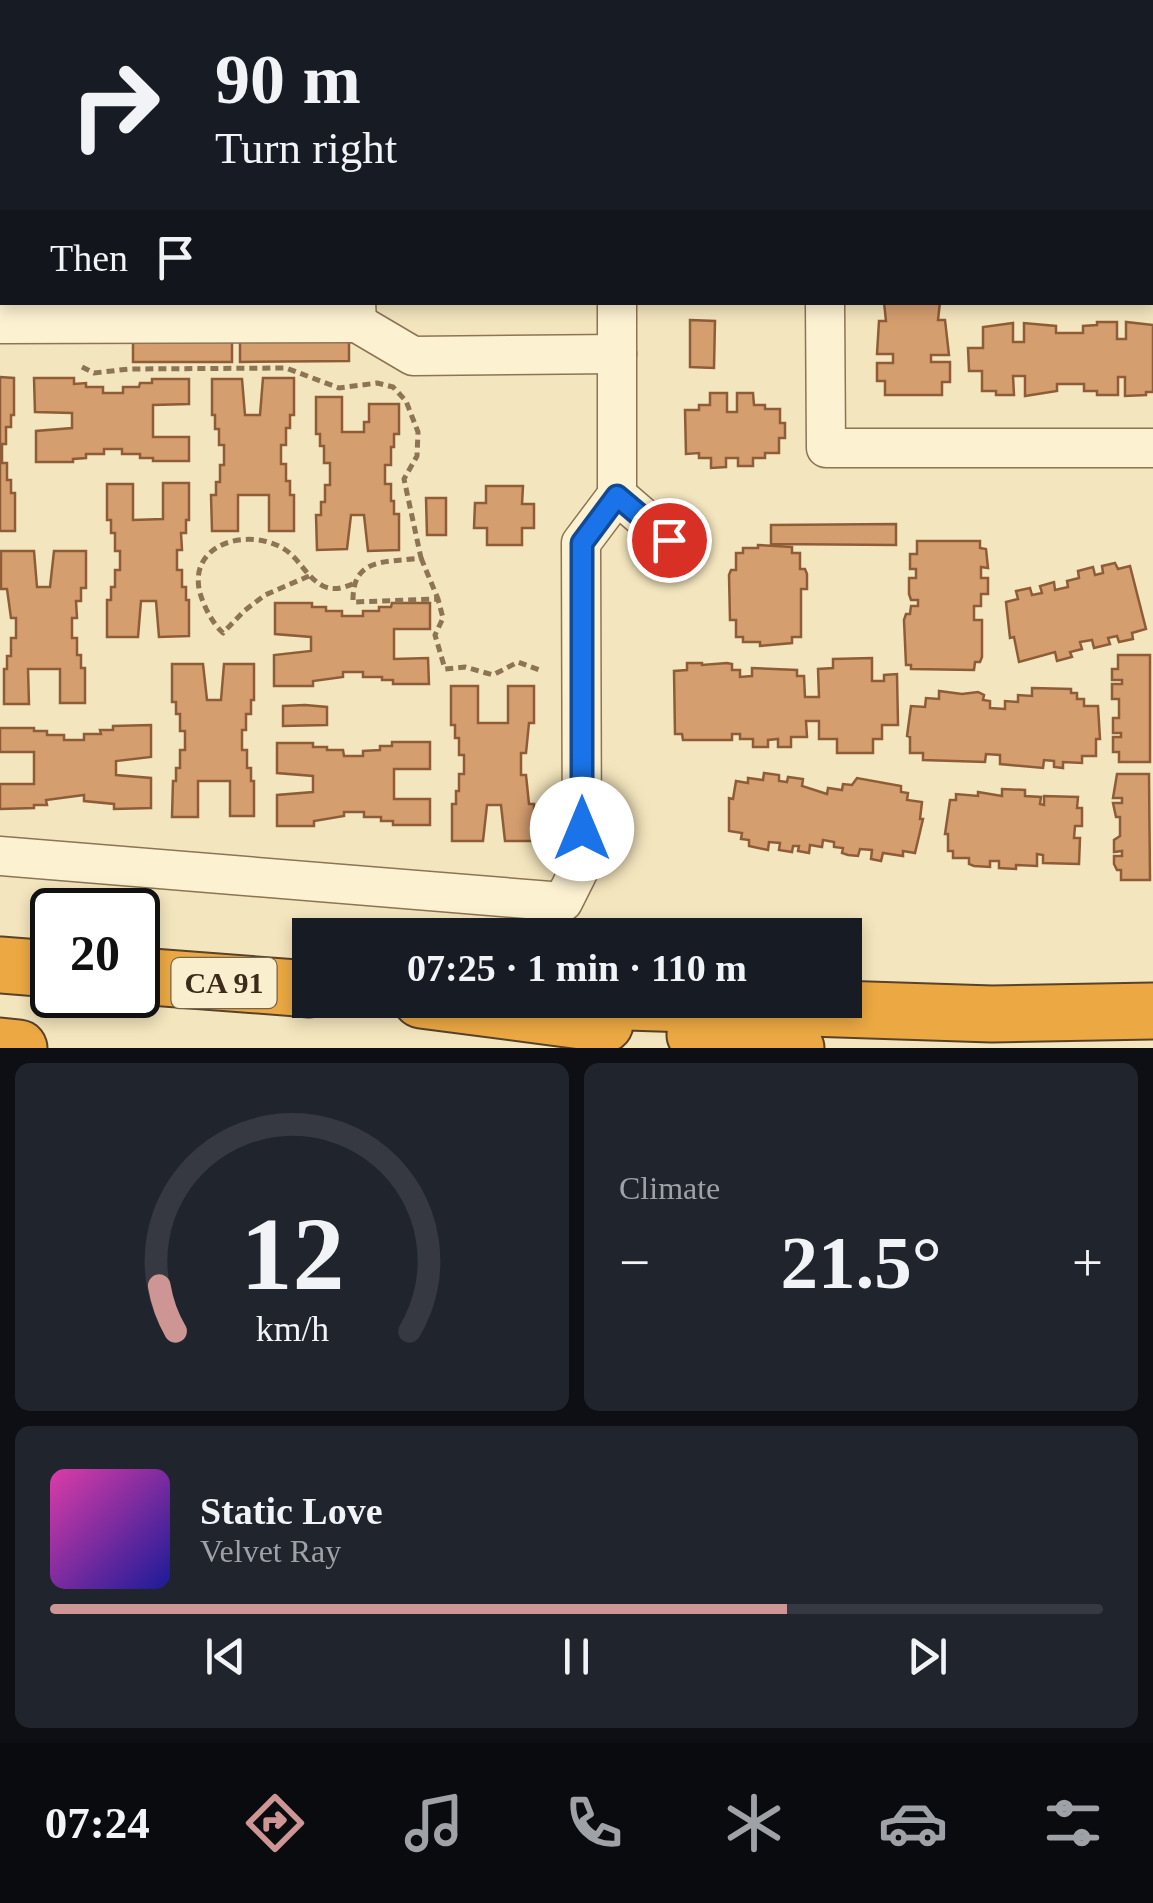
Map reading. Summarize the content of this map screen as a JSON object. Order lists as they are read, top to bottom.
{
  "streets": {
    "highway": ["CA 91"]
  },
  "page": {
    "turn": ["90 m", "Turn right"],
    "then": "Then",
    "limit": "20",
    "trip": "07:25 · 1 min · 110 m",
    "tile": "Climate",
    "heat": ["−", "21.5°", "+"],
    "song": ["Static Love", "Velvet Ray"],
    "tabs": "07:24",
    "gauge": ["12", "km/h"]
  }
}
